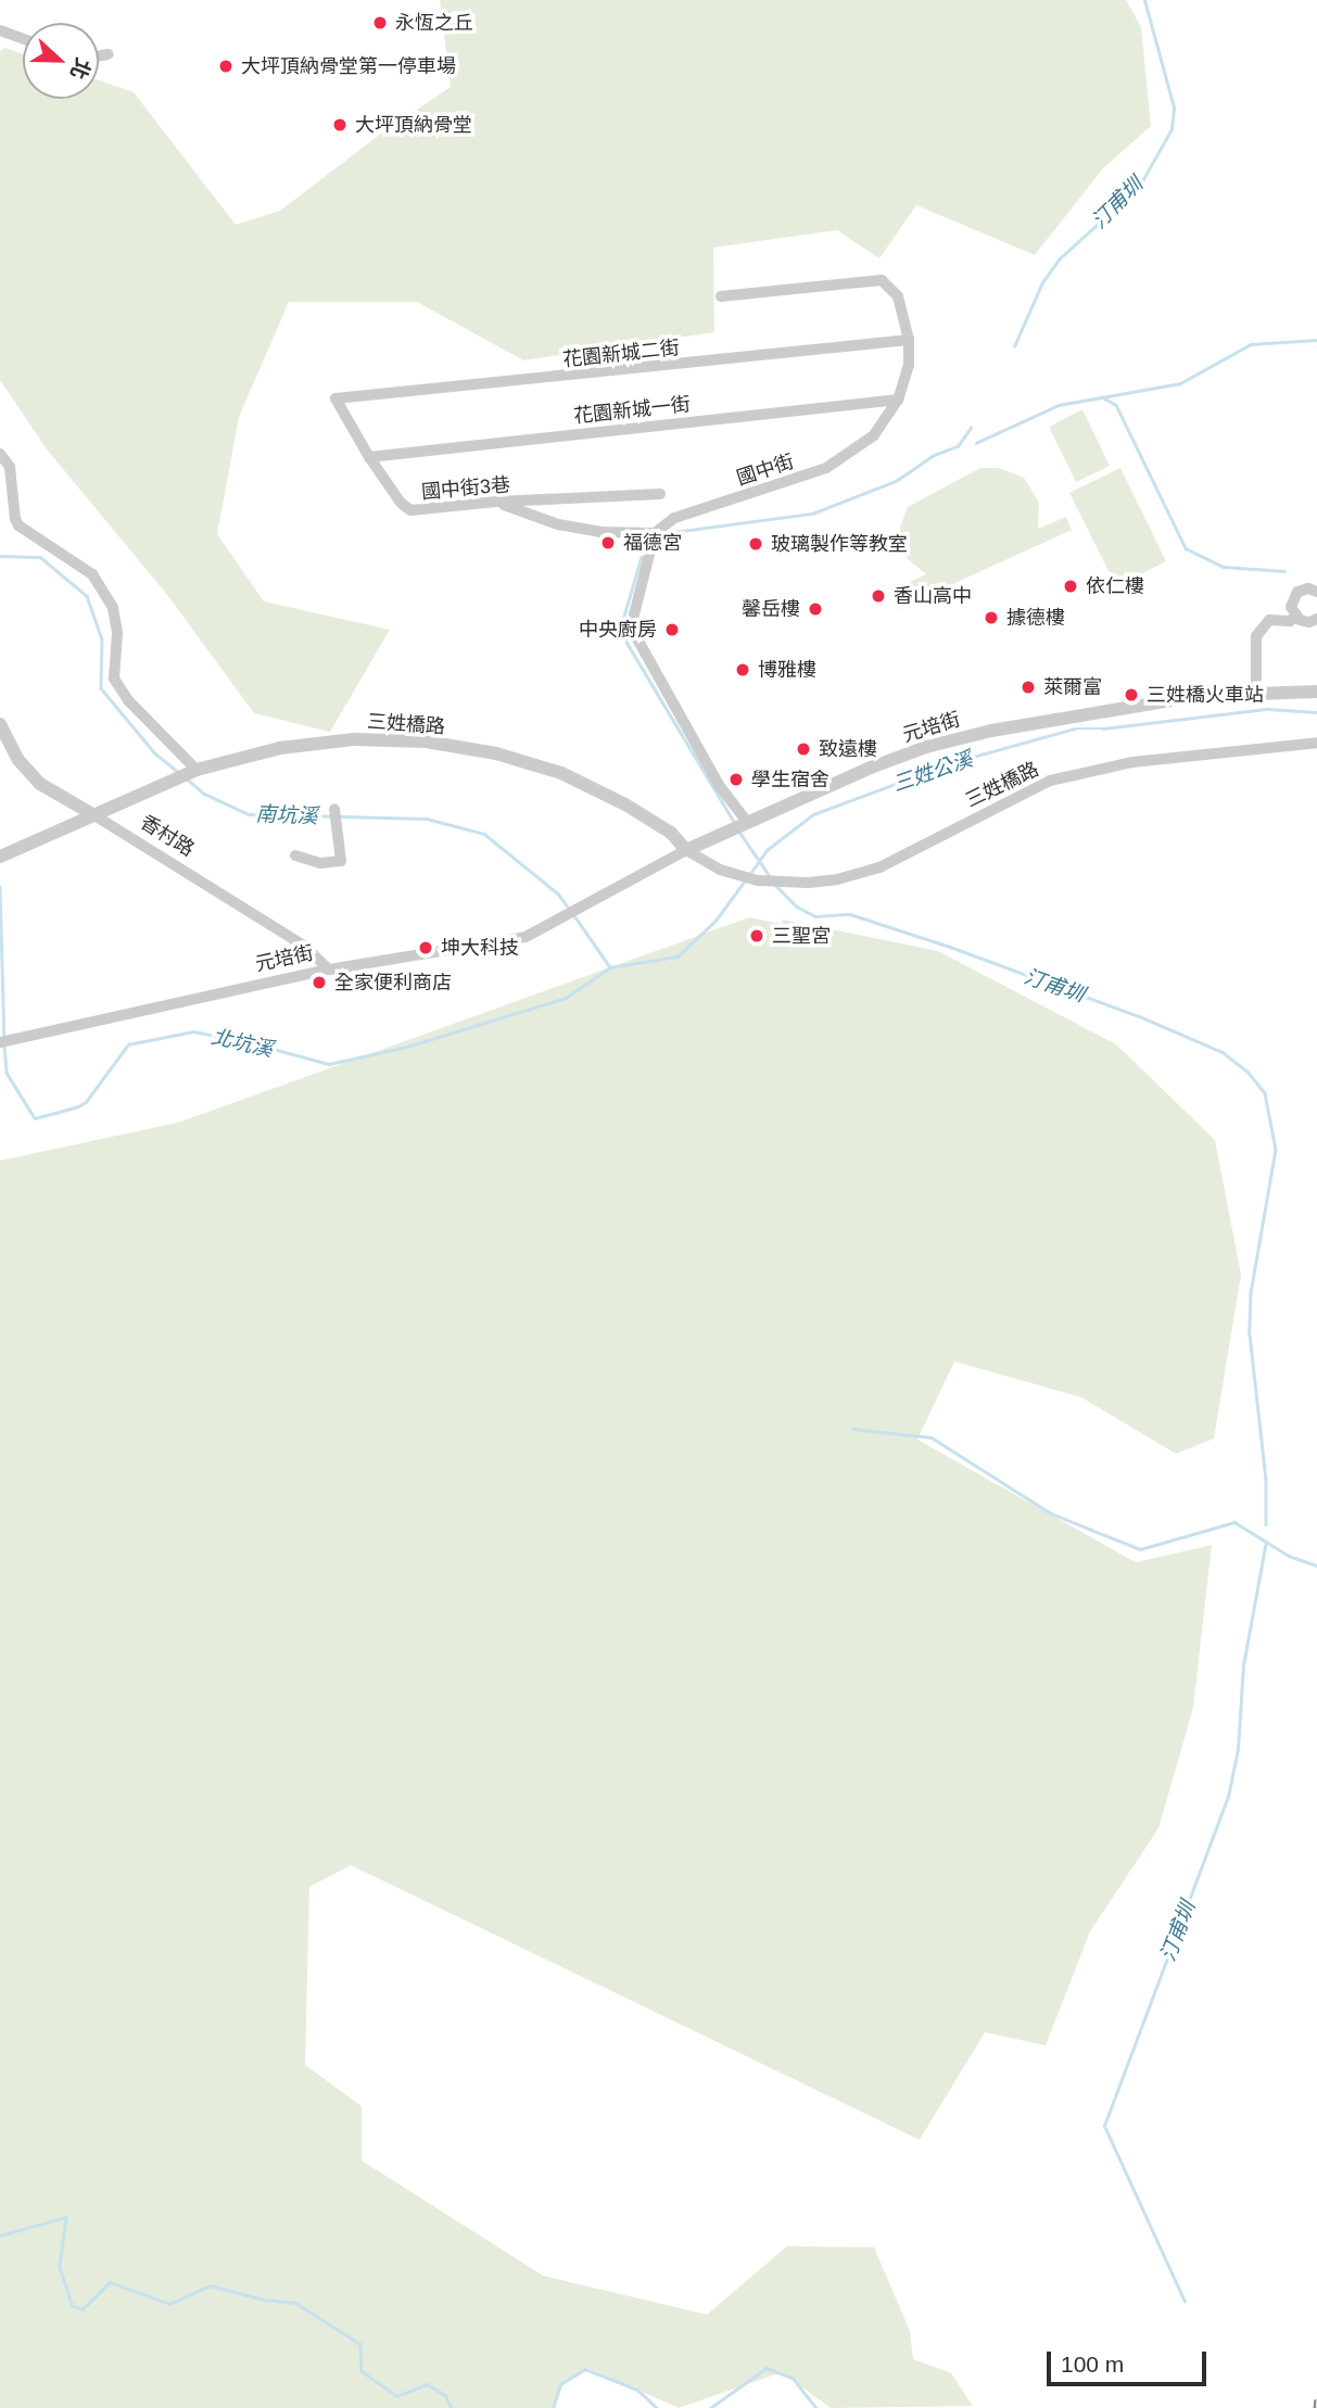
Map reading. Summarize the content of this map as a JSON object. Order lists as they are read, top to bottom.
{
  "streets": {
    "street": [
      "花園新城二街",
      "花園新城一街",
      "國中街",
      "國中街3巷",
      "三姓橋路",
      "元培街",
      "香村路"
    ]
  },
  "crossings": [
    ["花園新城二街", "國中街"],
    ["花園新城二街", "國中街3巷"],
    ["花園新城一街", "國中街"],
    ["花園新城一街", "國中街3巷"],
    ["三姓橋路", "元培街"],
    ["三姓橋路", "香村路"],
    ["元培街", "香村路"]
  ],
  "water": [
    "汀甫圳",
    "三姓公溪",
    "南坑溪",
    "北坑溪"
  ],
  "places": [
    "永恆之丘",
    "大坪頂納骨堂第一停車場",
    "大坪頂納骨堂",
    "福德宮",
    "玻璃製作等教室",
    "依仁樓",
    "香山高中",
    "馨岳樓",
    "據德樓",
    "中央廚房",
    "博雅樓",
    "萊爾富",
    "三姓橋火車站",
    "致遠樓",
    "學生宿舍",
    "三聖宮",
    "坤大科技",
    "全家便利商店"
  ],
  "scale_bar": "100 m",
  "north": "right"
}
